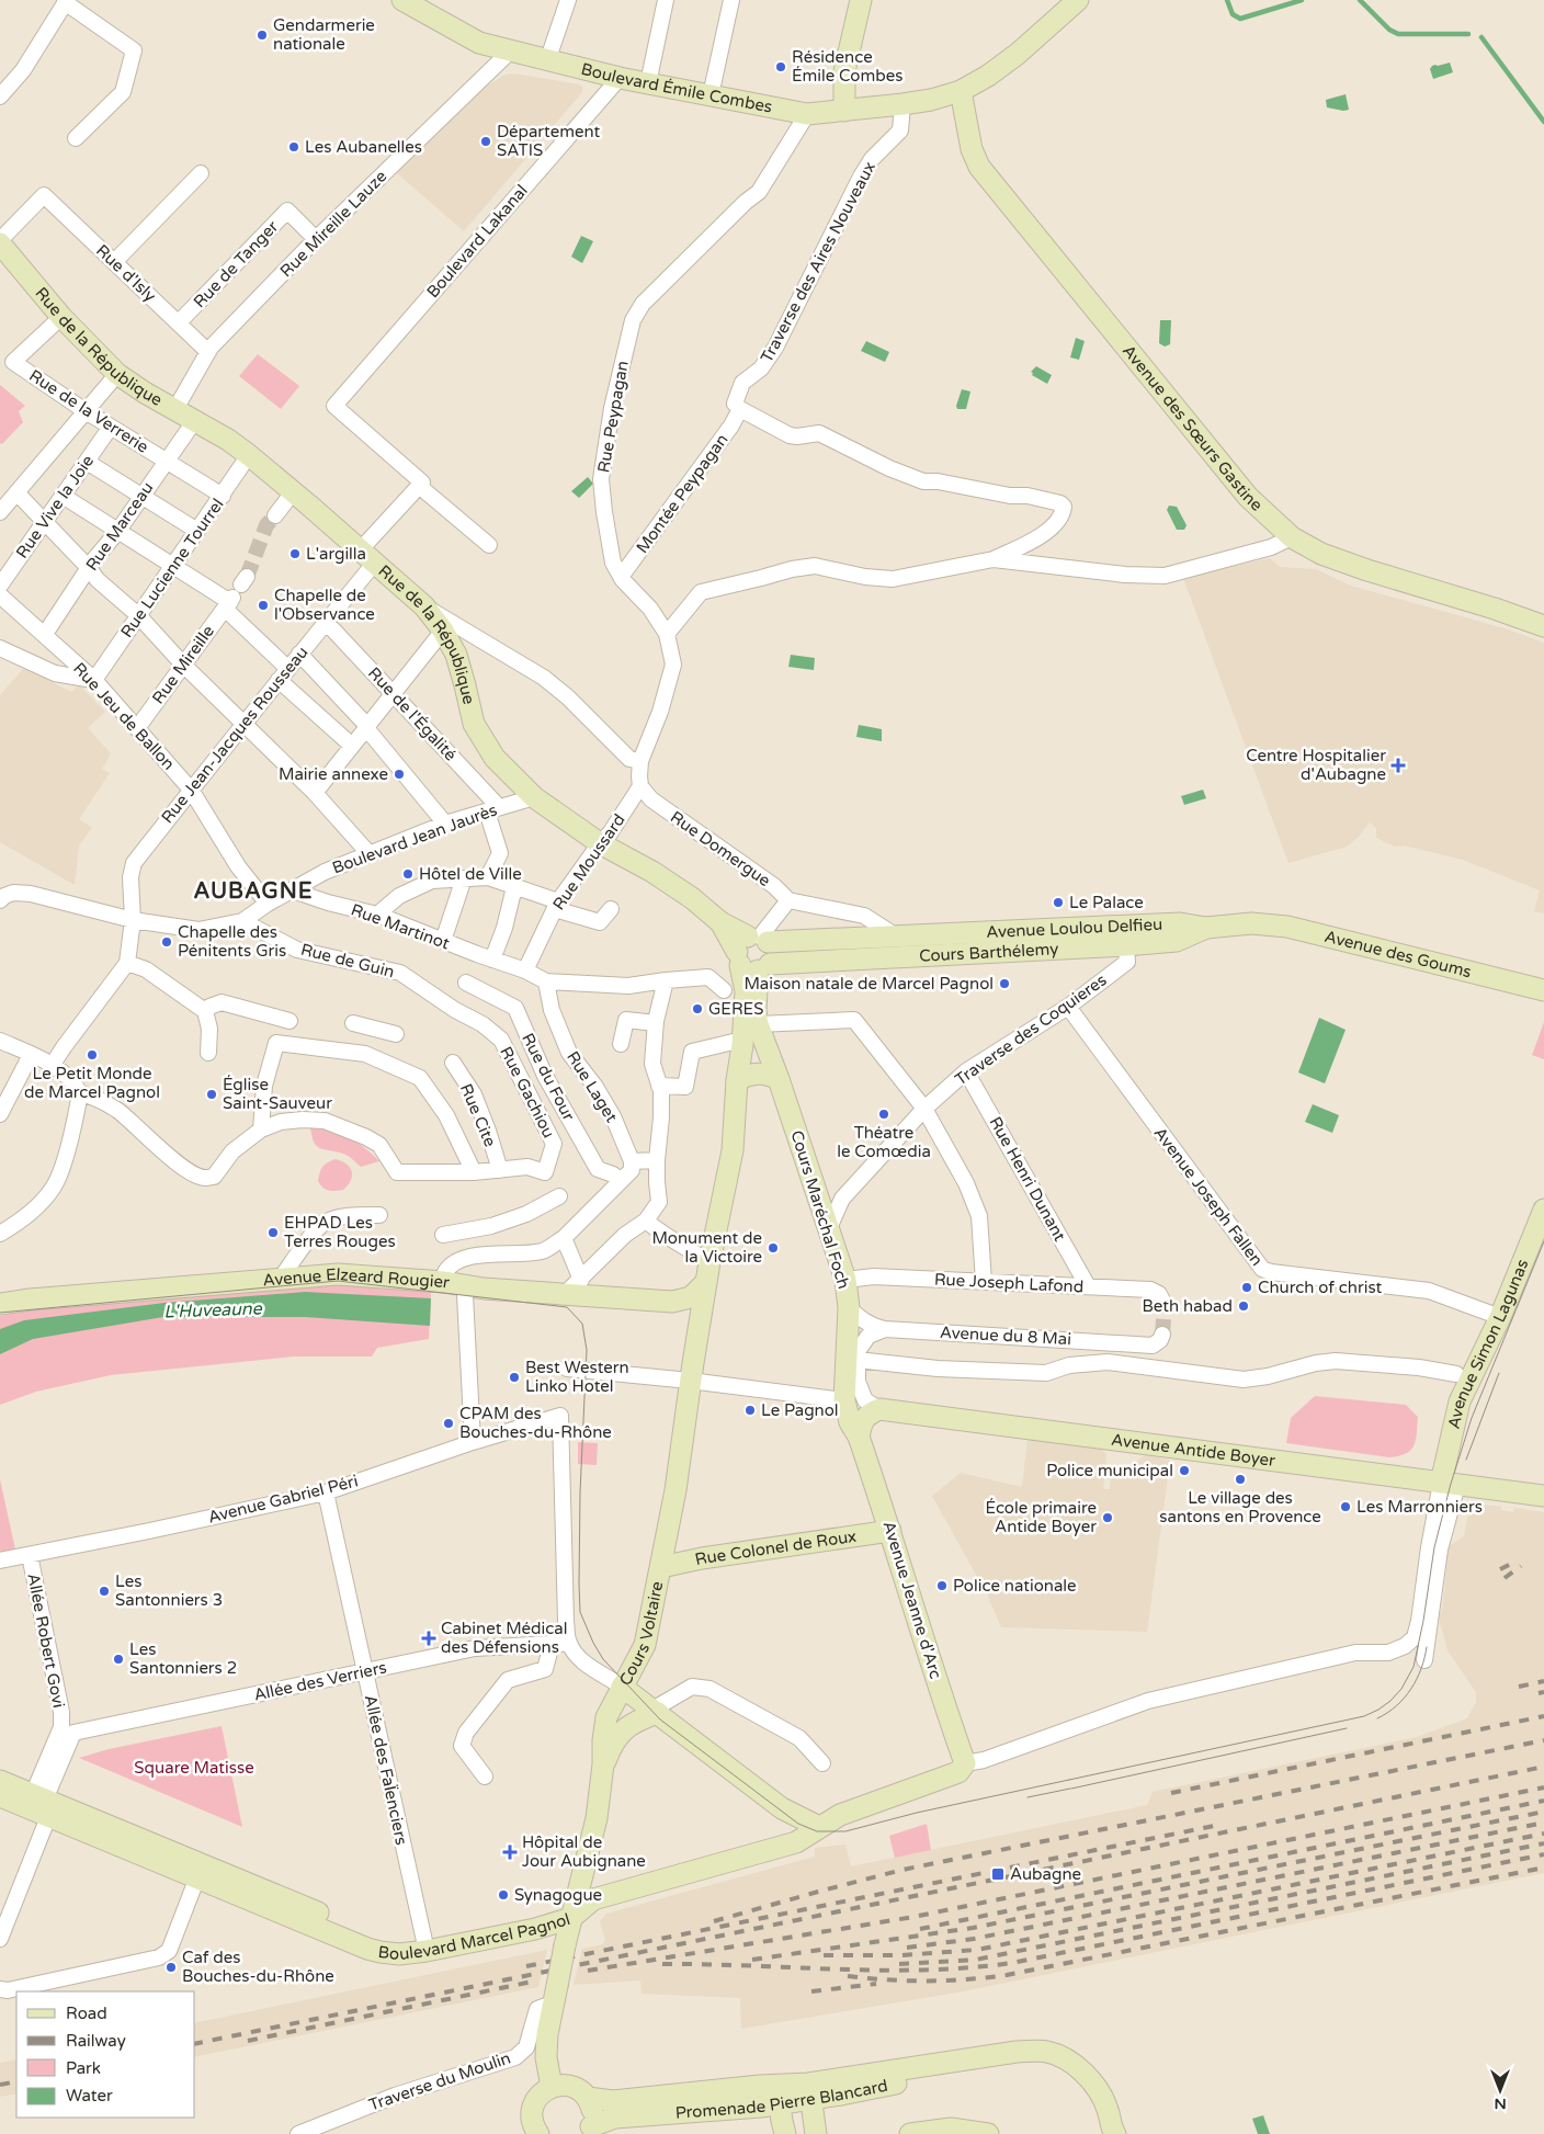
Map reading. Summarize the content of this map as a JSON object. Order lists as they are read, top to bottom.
{
  "streets": {
    "main road": [
      "Boulevard Émile Combes",
      "Rue de la République",
      "Avenue des Sœurs Gastine",
      "Avenue Loulou Delfieu",
      "Cours Barthélemy",
      "Avenue des Goums",
      "Cours Maréchal Foch",
      "Avenue Elzeard Rougier",
      "Avenue Simon Lagunas",
      "Avenue Antide Boyer",
      "Rue Colonel de Roux",
      "Avenue Jeanne d'Arc",
      "Cours Voltaire",
      "Boulevard Marcel Pagnol",
      "Promenade Pierre Blancard"
    ],
    "street": [
      "Rue Mireille Lauze",
      "Boulevard Lakanal",
      "Traverse des Aires Nouveaux",
      "Rue de Tanger",
      "Rue d'Isly",
      "Rue de la Verrerie",
      "Rue Peypagan",
      "Montée Peypagan",
      "Rue Vive la Joie",
      "Rue Marceau",
      "Rue Lucienne Tourrel",
      "Rue Mireille",
      "Rue de l'Égalité",
      "Rue Jeu de Ballon",
      "Rue Jean-Jacques Rousseau",
      "Boulevard Jean Jaurès",
      "Rue Domergue",
      "Rue Moussard",
      "Rue Martinot",
      "Rue de Guin",
      "Traverse des Coquieres",
      "Rue du Four",
      "Rue Laget",
      "Rue Gachiou",
      "Rue Cite",
      "Rue Henri Dunant",
      "Avenue Joseph Fallen",
      "Rue Joseph Lafond",
      "Avenue du 8 Mai",
      "Avenue Gabriel Péri",
      "Allée Robert Govi",
      "Allée des Verriers",
      "Allée des FaÏenciers",
      "Traverse du Moulin"
    ]
  },
  "crossings": [
    ["Boulevard Émile Combes", "Rue Mireille Lauze"],
    ["Boulevard Émile Combes", "Boulevard Lakanal"],
    ["Boulevard Émile Combes", "Traverse des Aires Nouveaux"],
    ["Boulevard Émile Combes", "Rue Peypagan"],
    ["Boulevard Émile Combes", "Avenue des Sœurs Gastine"],
    ["Rue Mireille Lauze", "Rue de Tanger"],
    ["Rue Mireille Lauze", "Rue d'Isly"],
    ["Rue Mireille Lauze", "Rue de la République"],
    ["Boulevard Lakanal", "Rue Jean-Jacques Rousseau"],
    ["Traverse des Aires Nouveaux", "Montée Peypagan"],
    ["Rue de Tanger", "Rue d'Isly"],
    ["Rue d'Isly", "Rue de la République"],
    ["Rue de la République", "Rue de la Verrerie"],
    ["Rue de la République", "Rue Marceau"],
    ["Rue de la République", "Rue Lucienne Tourrel"],
    ["Rue de la République", "Rue Jean-Jacques Rousseau"],
    ["Rue de la République", "Boulevard Jean Jaurès"],
    ["Rue de la République", "Rue Moussard"],
    ["Rue de la République", "Avenue Loulou Delfieu"],
    ["Rue de la République", "Cours Barthélemy"],
    ["Rue de la République", "Cours Maréchal Foch"],
    ["Rue de la Verrerie", "Rue Vive la Joie"],
    ["Rue de la Verrerie", "Rue Marceau"],
    ["Rue de la Verrerie", "Rue Lucienne Tourrel"],
    ["Rue Peypagan", "Montée Peypagan"],
    ["Rue Marceau", "Rue Jeu de Ballon"],
    ["Rue Lucienne Tourrel", "Rue Jeu de Ballon"],
    ["Rue Mireille", "Rue Jeu de Ballon"],
    ["Rue de l'Égalité", "Rue Jean-Jacques Rousseau"],
    ["Rue de l'Égalité", "Boulevard Jean Jaurès"],
    ["Rue Jeu de Ballon", "Rue Jean-Jacques Rousseau"],
    ["Rue Jeu de Ballon", "Boulevard Jean Jaurès"],
    ["Boulevard Jean Jaurès", "Rue Martinot"],
    ["Boulevard Jean Jaurès", "Rue de Guin"],
    ["Rue Domergue", "Rue Moussard"],
    ["Rue Moussard", "Rue Martinot"],
    ["Rue Martinot", "Rue Laget"],
    ["Avenue Loulou Delfieu", "Cours Barthélemy"],
    ["Avenue Loulou Delfieu", "Traverse des Coquieres"],
    ["Avenue Loulou Delfieu", "Cours Maréchal Foch"],
    ["Cours Barthélemy", "Avenue des Goums"],
    ["Cours Barthélemy", "Traverse des Coquieres"],
    ["Cours Barthélemy", "Cours Maréchal Foch"],
    ["Rue de Guin", "Rue Gachiou"],
    ["Traverse des Coquieres", "Rue Henri Dunant"],
    ["Traverse des Coquieres", "Avenue Joseph Fallen"],
    ["Traverse des Coquieres", "Cours Maréchal Foch"],
    ["Rue Gachiou", "Rue Cite"],
    ["Rue Henri Dunant", "Rue Joseph Lafond"],
    ["Avenue Joseph Fallen", "Avenue Simon Lagunas"],
    ["Cours Maréchal Foch", "Rue Joseph Lafond"],
    ["Cours Maréchal Foch", "Avenue du 8 Mai"],
    ["Cours Maréchal Foch", "Avenue Jeanne d'Arc"],
    ["Avenue Elzeard Rougier", "Cours Voltaire"],
    ["Avenue Simon Lagunas", "Avenue Antide Boyer"],
    ["Avenue Gabriel Péri", "Cours Voltaire"],
    ["Avenue Gabriel Péri", "Allée Robert Govi"],
    ["Avenue Gabriel Péri", "Allée des Verriers"],
    ["Avenue Gabriel Péri", "Allée des FaÏenciers"],
    ["Rue Colonel de Roux", "Avenue Jeanne d'Arc"],
    ["Rue Colonel de Roux", "Cours Voltaire"],
    ["Cours Voltaire", "Allée des Verriers"],
    ["Allée Robert Govi", "Allée des Verriers"],
    ["Allée Robert Govi", "Boulevard Marcel Pagnol"],
    ["Allée des Verriers", "Allée des FaÏenciers"],
    ["Allée des FaÏenciers", "Boulevard Marcel Pagnol"]
  ],
  "districts": ["AUBAGNE"],
  "water": ["L'Huveaune"],
  "parks": ["Square Matisse"],
  "places": {
    "other": [
      "Gendarmerie nationale",
      "Résidence Émile Combes",
      "Département SATIS",
      "Les Aubanelles",
      "L'argilla",
      "Chapelle de l'Observance",
      "Mairie annexe",
      "Hôtel de Ville",
      "Le Palace",
      "Chapelle des Pénitents Gris",
      "Maison natale de Marcel Pagnol",
      "GERES",
      "Le Petit Monde de Marcel Pagnol",
      "Église Saint-Sauveur",
      "Théatre le Comœdia",
      "EHPAD Les Terres Rouges",
      "Monument de la Victoire",
      "Church of christ",
      "Beth habad",
      "Best Western Linko Hotel",
      "Le Pagnol",
      "CPAM des Bouches-du-Rhône",
      "Police municipal",
      "Le village des santons en Provence",
      "Les Marronniers",
      "École primaire Antide Boyer",
      "Police nationale",
      "Les Santonniers 3",
      "Les Santonniers 2",
      "Synagogue",
      "Caf des Bouches-du-Rhône"
    ],
    "health": ["Centre Hospitalier d'Aubagne", "Cabinet Médical des Défensions", "Hôpital de Jour Aubignane"],
    "transit": ["Aubagne"]
  },
  "legend": [
    "Road",
    "Railway",
    "Park",
    "Water"
  ],
  "north": "bottom"
}
